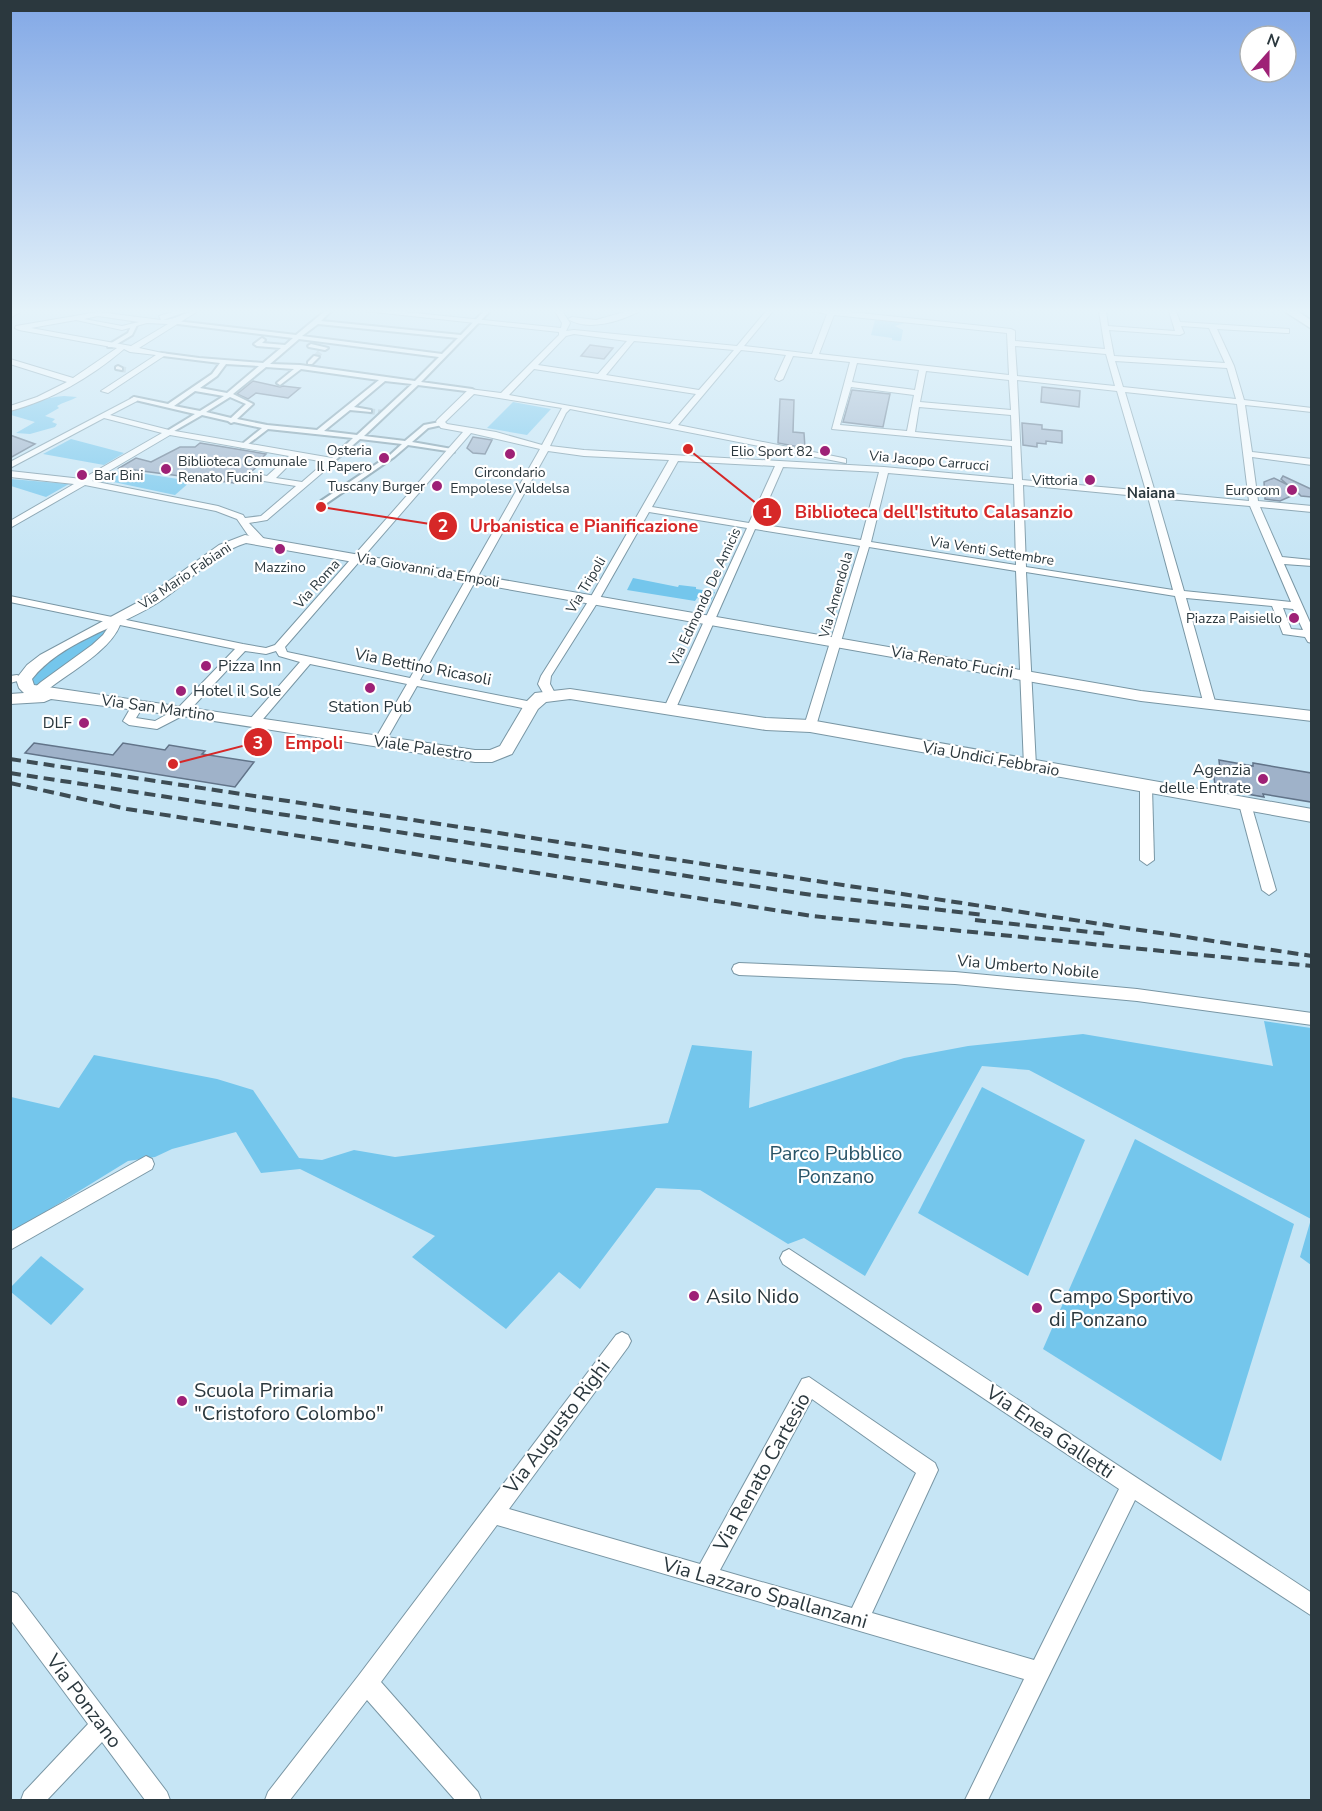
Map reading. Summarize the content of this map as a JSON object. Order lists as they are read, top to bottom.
{
  "streets": {
    "main road": [
      "Via Giovanni da Empoli",
      "Via Mario Fabiani",
      "Via Renato Fucini",
      "Via San Martino",
      "Viale Palestro",
      "Via Undici Febbraio"
    ],
    "street": [
      "Via Jacopo Carrucci",
      "Via Venti Settembre",
      "Via Roma",
      "Via Tripoli",
      "Via Amendola",
      "Via Edmondo De Amicis",
      "Via Bettino Ricasoli",
      "Via Umberto Nobile",
      "Via Augusto Righi",
      "Via Enea Galletti",
      "Via Renato Cartesio",
      "Via Lazzaro Spallanzani",
      "Via Ponzano"
    ]
  },
  "crossings": [
    ["Via Jacopo Carrucci", "Via Roma"],
    ["Via Jacopo Carrucci", "Via Tripoli"],
    ["Via Jacopo Carrucci", "Via Amendola"],
    ["Via Jacopo Carrucci", "Via Edmondo De Amicis"],
    ["Via Venti Settembre", "Via Tripoli"],
    ["Via Venti Settembre", "Via Amendola"],
    ["Via Venti Settembre", "Via Edmondo De Amicis"],
    ["Via Giovanni da Empoli", "Via Mario Fabiani"],
    ["Via Giovanni da Empoli", "Via Roma"],
    ["Via Giovanni da Empoli", "Via Tripoli"],
    ["Via Giovanni da Empoli", "Via Renato Fucini"],
    ["Via Roma", "Via Bettino Ricasoli"],
    ["Via Tripoli", "Via Renato Fucini"],
    ["Via Tripoli", "Viale Palestro"],
    ["Via Amendola", "Via Renato Fucini"],
    ["Via Amendola", "Via Undici Febbraio"],
    ["Via Edmondo De Amicis", "Via Renato Fucini"],
    ["Via Edmondo De Amicis", "Via Undici Febbraio"],
    ["Via Bettino Ricasoli", "Viale Palestro"],
    ["Via San Martino", "Viale Palestro"],
    ["Via Augusto Righi", "Via Lazzaro Spallanzani"],
    ["Via Renato Cartesio", "Via Lazzaro Spallanzani"]
  ],
  "districts": ["Naiana"],
  "parks": ["Parco Pubblico Ponzano"],
  "places": [
    "Biblioteca dell'Istituto Calasanzio",
    "Elio Sport 82",
    "Circondario Empolese Valdelsa",
    "Osteria Il Papero",
    "Biblioteca Comunale Renato Fucini",
    "Bar Bini",
    "Vittoria",
    "Tuscany Burger",
    "Eurocom",
    "Urbanistica e Pianificazione",
    "Mazzino",
    "Piazza Paisiello",
    "Pizza Inn",
    "Station Pub",
    "Hotel il Sole",
    "DLF",
    "Empoli",
    "Agenzia delle Entrate",
    "Asilo Nido",
    "Campo Sportivo di Ponzano",
    "Scuola Primaria \"Cristoforo Colombo\""
  ],
  "north": "top"
}
